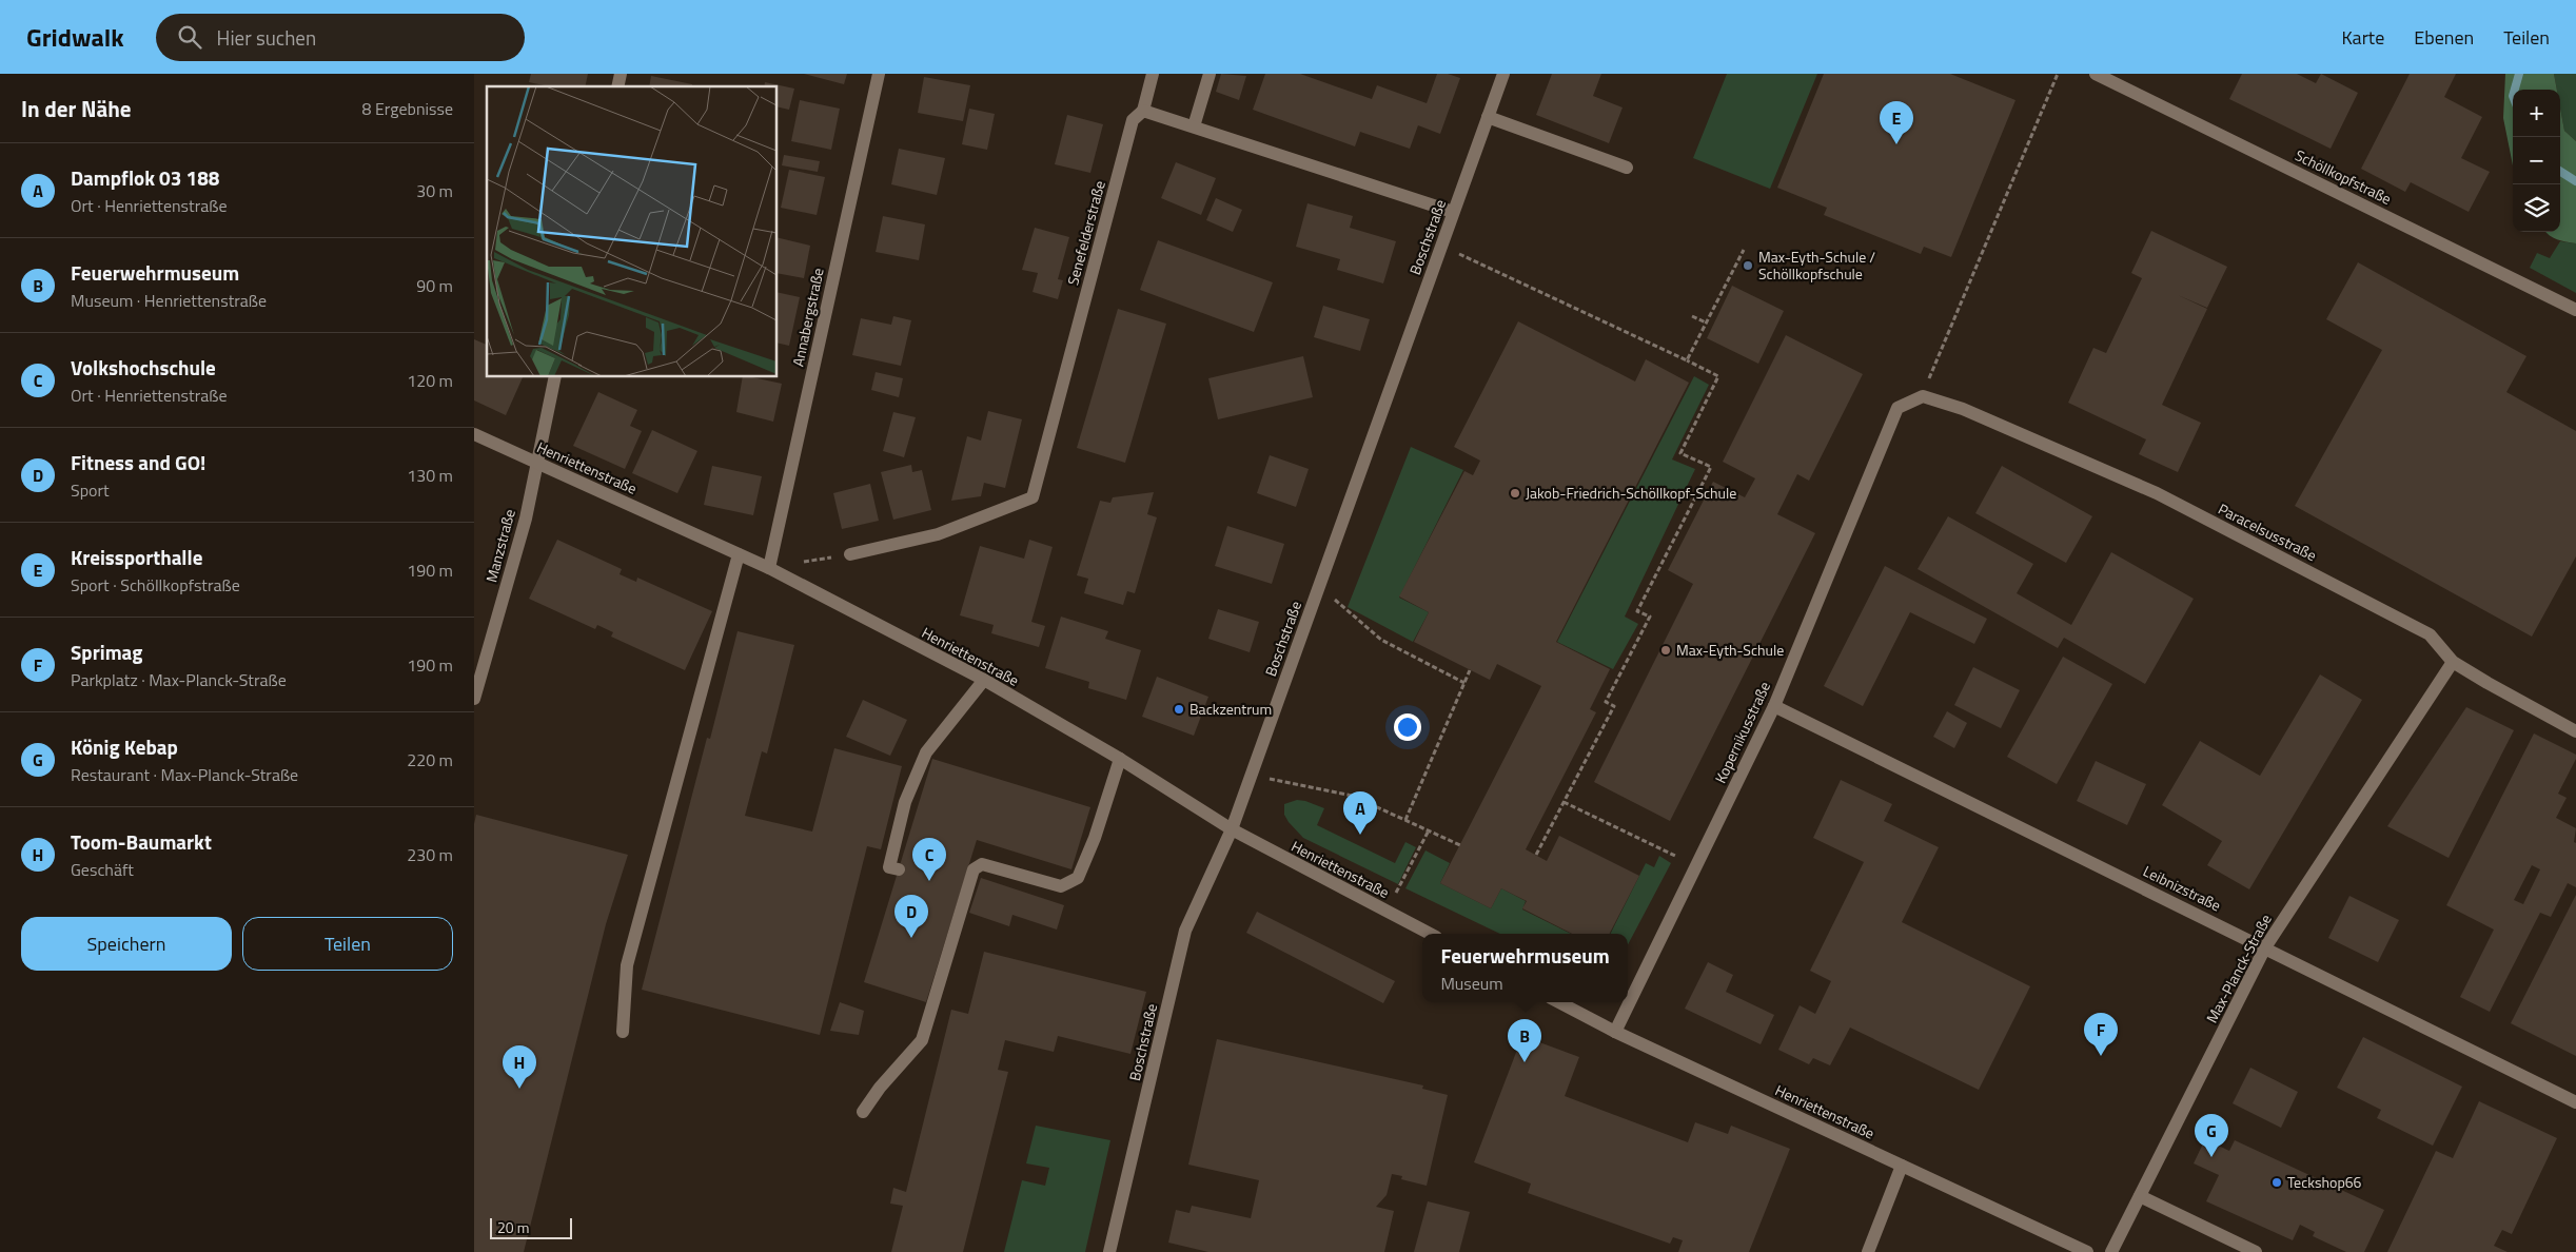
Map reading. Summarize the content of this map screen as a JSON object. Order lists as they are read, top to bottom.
{
  "streets": {
    "street": [
      "Schöllkopfstraße",
      "Senefelderstraße",
      "Boschstraße",
      "Annabergstraße",
      "Henriettenstraße",
      "Paracelsusstraße",
      "Manzstraße",
      "Kopernikusstraße",
      "Leibnizstraße",
      "Max-Planck-Straße"
    ]
  },
  "crossings": [
    ["Boschstraße", "Henriettenstraße"],
    ["Annabergstraße", "Henriettenstraße"],
    ["Henriettenstraße", "Manzstraße"],
    ["Henriettenstraße", "Kopernikusstraße"],
    ["Paracelsusstraße", "Kopernikusstraße"],
    ["Paracelsusstraße", "Max-Planck-Straße"],
    ["Kopernikusstraße", "Leibnizstraße"],
    ["Leibnizstraße", "Max-Planck-Straße"]
  ],
  "places": [
    "Max-Eyth-Schule / Schöllkopfschule",
    "Jakob-Friedrich-Schöllkopf-Schule",
    "Max-Eyth-Schule",
    "Backzentrum",
    "Teckshop66"
  ],
  "scale_bar": "20 m",
  "page": {
    "header": "Gridwalk",
    "search": "Hier suchen",
    "nav": ["Karte", "Ebenen", "Teilen"],
    "heading": ["In der Nähe", "8 Ergebnisse"],
    "map_buttons": ["+", "−"],
    "pins": [
      "E",
      "A",
      "C",
      "D",
      "F",
      "B",
      "H",
      "G"
    ],
    "list": [
      {
        "mark": "A",
        "name": "Dampflok 03 188",
        "note": "Ort · Henriettenstraße",
        "value": "30 m"
      },
      {
        "mark": "B",
        "name": "Feuerwehrmuseum",
        "note": "Museum · Henriettenstraße",
        "value": "90 m"
      },
      {
        "mark": "C",
        "name": "Volkshochschule",
        "note": "Ort · Henriettenstraße",
        "value": "120 m"
      },
      {
        "mark": "D",
        "name": "Fitness and GO!",
        "note": "Sport",
        "value": "130 m"
      },
      {
        "mark": "E",
        "name": "Kreissporthalle",
        "note": "Sport · Schöllkopfstraße",
        "value": "190 m"
      },
      {
        "mark": "F",
        "name": "Sprimag",
        "note": "Parkplatz · Max-Planck-Straße",
        "value": "190 m"
      },
      {
        "mark": "G",
        "name": "König Kebap",
        "note": "Restaurant · Max-Planck-Straße",
        "value": "220 m"
      },
      {
        "mark": "H",
        "name": "Toom-Baumarkt",
        "note": "Geschäft",
        "value": "230 m"
      }
    ],
    "buttons": ["Speichern", "Teilen"],
    "popup": ["Feuerwehrmuseum", "Museum"],
    "scale": "20 m"
  }
}
